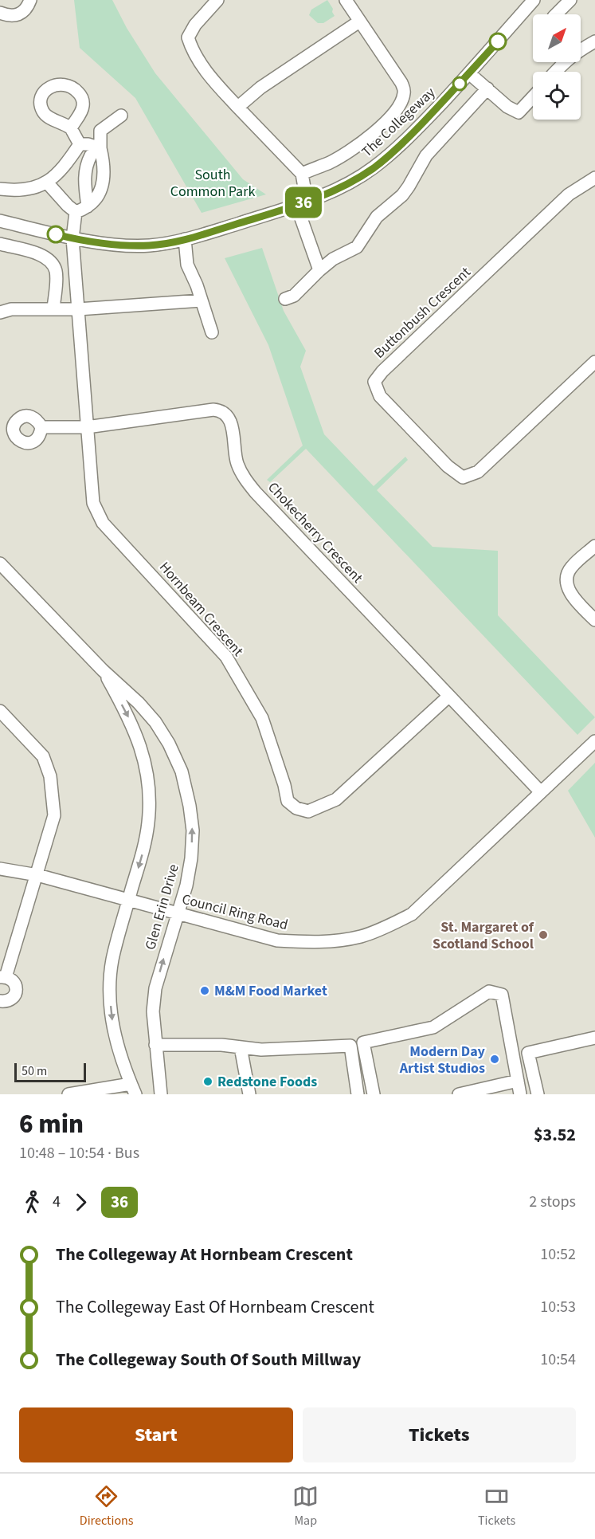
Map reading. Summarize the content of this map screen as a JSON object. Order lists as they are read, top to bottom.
{
  "streets": {
    "street": [
      "The Collegeway",
      "Buttonbush Crescent",
      "Chokecherry Crescent",
      "Hornbeam Crescent",
      "Glen Erin Drive",
      "Council Ring Road"
    ]
  },
  "crossings": [
    ["The Collegeway", "Hornbeam Crescent"],
    ["Chokecherry Crescent", "Hornbeam Crescent"],
    ["Chokecherry Crescent", "Council Ring Road"],
    ["Glen Erin Drive", "Council Ring Road"]
  ],
  "parks": ["South Common Park"],
  "places": [
    "St. Margaret of Scotland School",
    "M&M Food Market",
    "Modern Day Artist Studios",
    "Redstone Foods"
  ],
  "lines": ["bus line 36"],
  "scale_bar": "50 m",
  "north": "top right",
  "page": {
    "on_map": "36",
    "scale": "50 m",
    "heading": ["6 min", "10:48 – 10:54 · Bus", "$3.52"],
    "legs": ["4", "36", "2 stops"],
    "list": [
      {
        "name": "The Collegeway At Hornbeam Crescent",
        "value": "10:52"
      },
      {
        "name": "The Collegeway East Of Hornbeam Crescent",
        "value": "10:53"
      },
      {
        "name": "The Collegeway South Of South Millway",
        "value": "10:54"
      }
    ],
    "buttons": ["Start", "Tickets"],
    "tabs": ["Directions", "Map", "Tickets"]
  }
}
